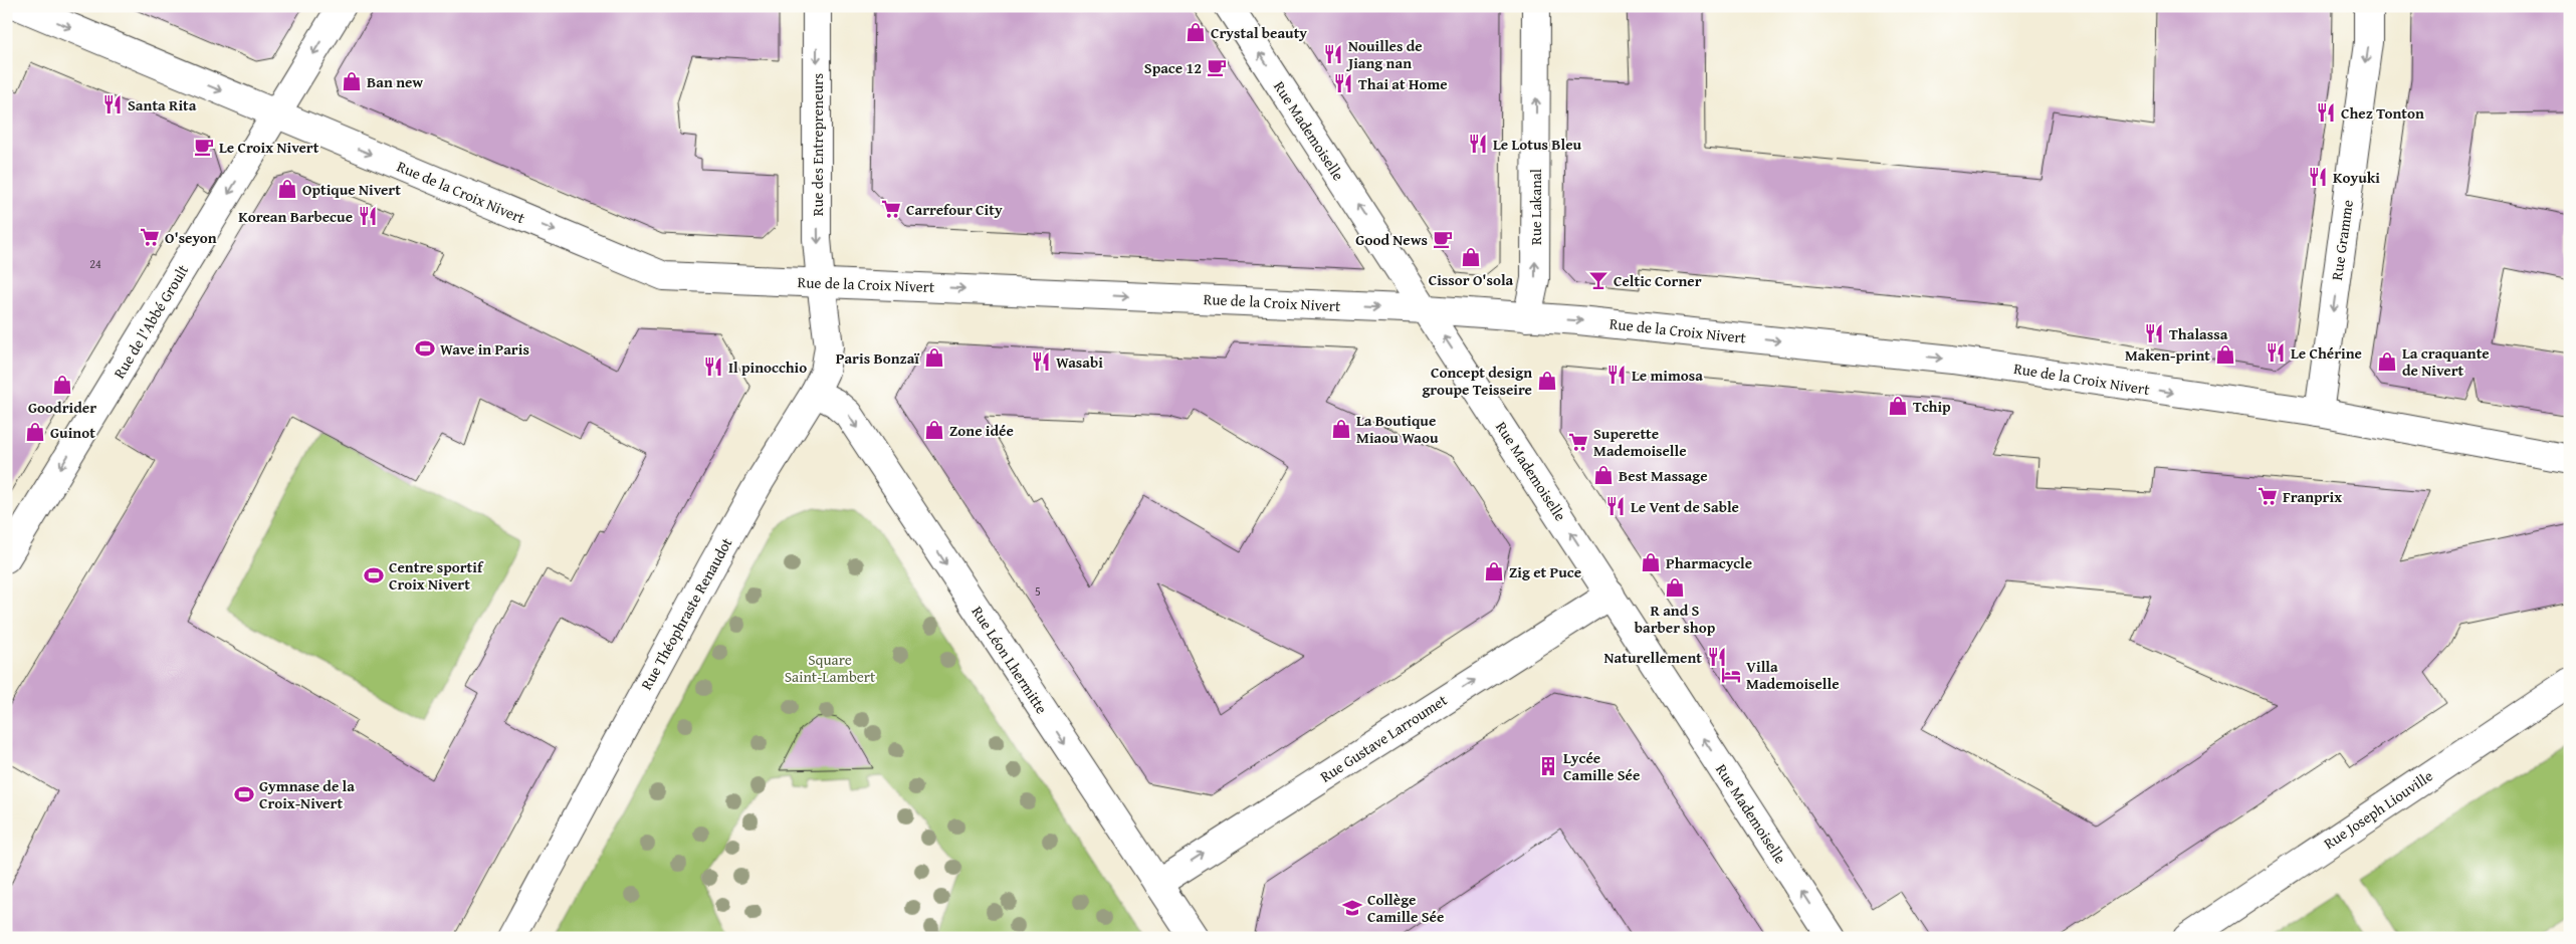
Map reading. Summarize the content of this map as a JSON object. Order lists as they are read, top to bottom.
{
  "streets": {
    "street": [
      "Rue Mademoiselle",
      "Rue des Entrepreneurs",
      "Rue de la Croix Nivert",
      "Rue Lakanal",
      "Rue Gramme",
      "Rue de l'Abbé Groult",
      "Rue Théophraste Renaudot",
      "Rue Léon Lhermitte",
      "Rue Gustave Larroumet",
      "Rue Joseph Liouville"
    ]
  },
  "crossings": [
    ["Rue Mademoiselle", "Rue de la Croix Nivert"],
    ["Rue Mademoiselle", "Rue Gustave Larroumet"],
    ["Rue des Entrepreneurs", "Rue de la Croix Nivert"],
    ["Rue des Entrepreneurs", "Rue Théophraste Renaudot"],
    ["Rue de la Croix Nivert", "Rue Lakanal"],
    ["Rue de la Croix Nivert", "Rue Gramme"],
    ["Rue de la Croix Nivert", "Rue de l'Abbé Groult"],
    ["Rue de la Croix Nivert", "Rue Théophraste Renaudot"],
    ["Rue Théophraste Renaudot", "Rue Léon Lhermitte"],
    ["Rue Léon Lhermitte", "Rue Gustave Larroumet"]
  ],
  "one_way": [
    "Rue Mademoiselle",
    "Rue des Entrepreneurs",
    "Rue de la Croix Nivert",
    "Rue Lakanal",
    "Rue Gramme",
    "Rue de l'Abbé Groult",
    "Rue Léon Lhermitte",
    "Rue Gustave Larroumet"
  ],
  "parks": ["Square Saint-Lambert"],
  "places": {
    "shop": [
      "Crystal beauty",
      "Ban new",
      "Optique Nivert",
      "Cissor O'sola",
      "Maken-print",
      "Paris Bonzaï",
      "La craquante de Nivert",
      "Concept design groupe Teisseire",
      "Goodrider",
      "Tchip",
      "La Boutique Miaou Waou",
      "Zone idée",
      "Guinot",
      "Best Massage",
      "Pharmacycle",
      "Zig et Puce",
      "R and S barber shop"
    ],
    "restaurant": [
      "Nouilles de Jiang nan",
      "Thai at Home",
      "Santa Rita",
      "Chez Tonton",
      "Le Lotus Bleu",
      "Koyuki",
      "Korean Barbecue",
      "Thalassa",
      "Le Chérine",
      "Wasabi",
      "Il pinocchio",
      "Le mimosa",
      "Le Vent de Sable",
      "Naturellement"
    ],
    "cafe": ["Space 12", "Le Croix Nivert", "Good News"],
    "supermarket": [
      "Carrefour City",
      "O'seyon",
      "Superette Mademoiselle",
      "Franprix"
    ],
    "bar": ["Celtic Corner"],
    "sports": ["Wave in Paris", "Centre sportif Croix Nivert", "Gymnase de la Croix-Nivert"],
    "hotel": ["Villa Mademoiselle"],
    "building": ["Lycée Camille Sée"],
    "school or university": ["Collège Camille Sée"]
  },
  "house_numbers": ["24", "5"]
}
